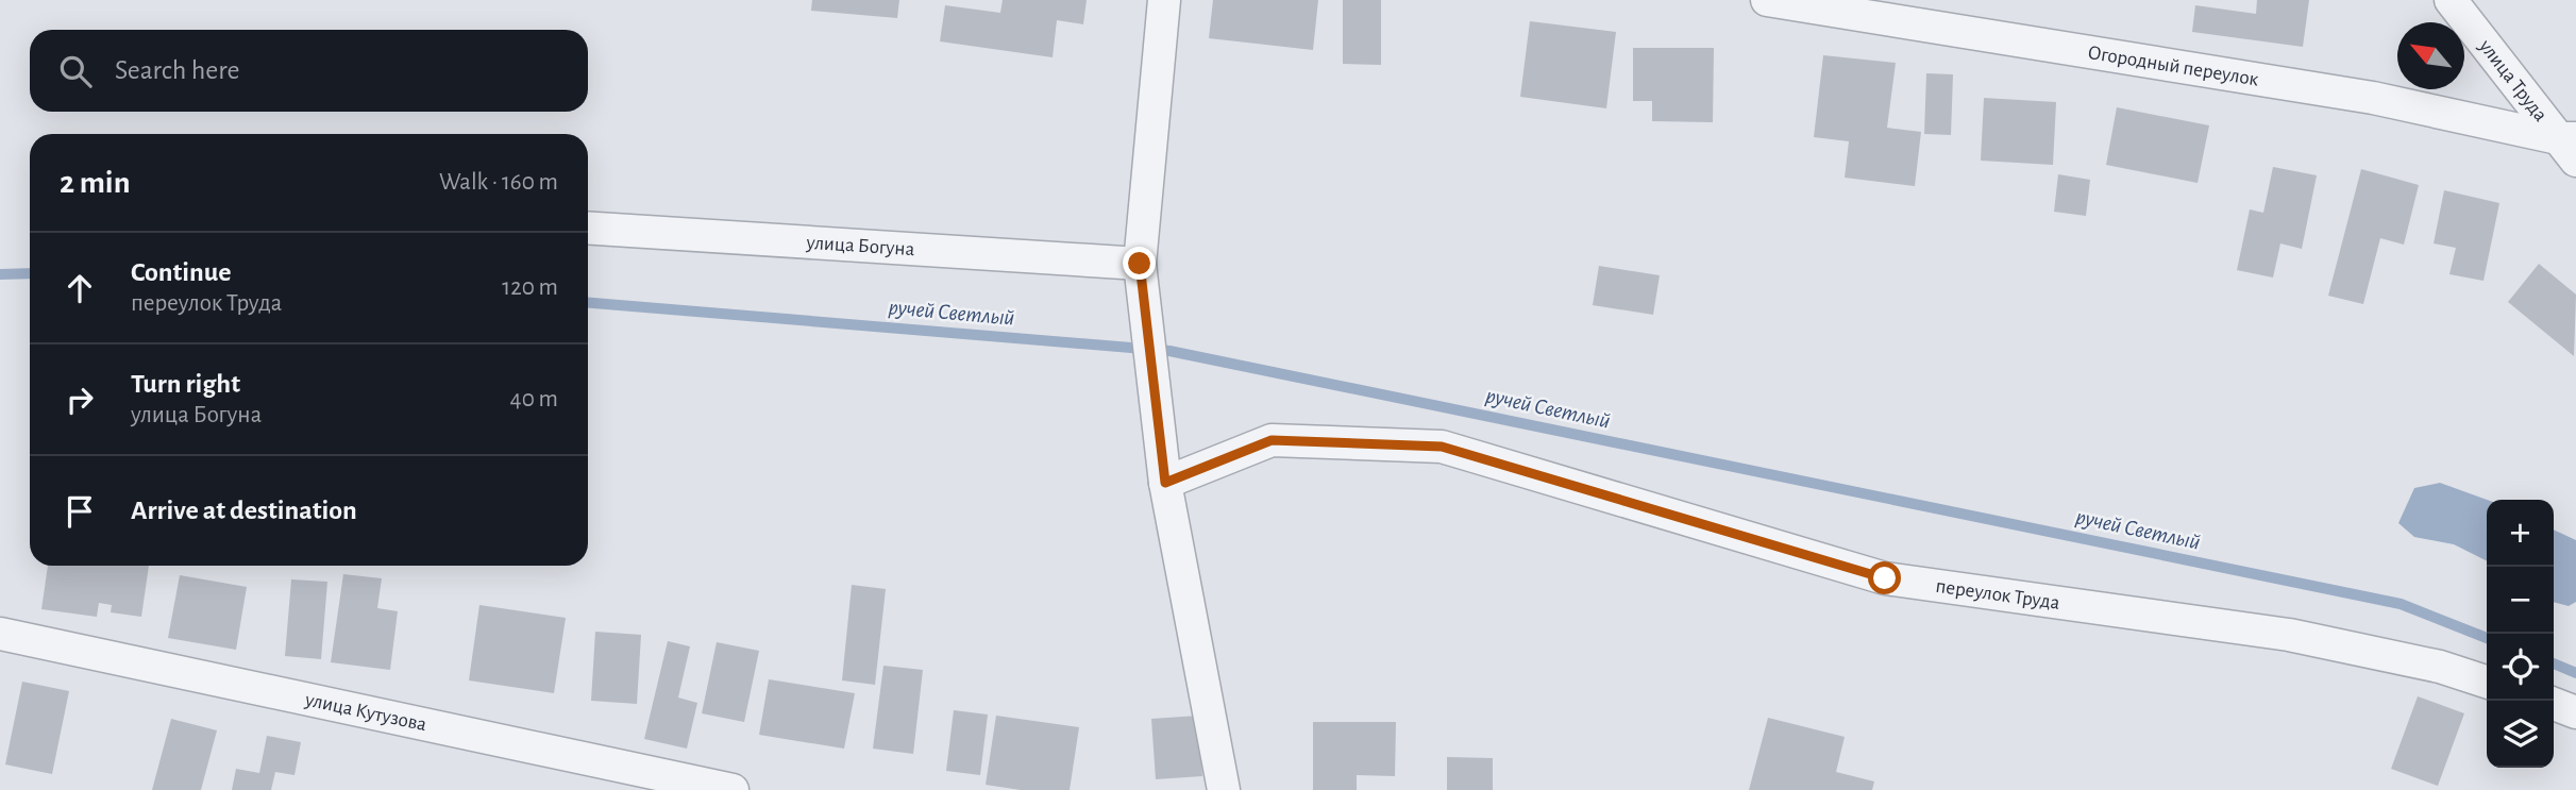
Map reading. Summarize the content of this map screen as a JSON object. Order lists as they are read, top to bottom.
{
  "streets": {
    "street": [
      "Огородный переулок",
      "улица Труда",
      "улица Богуна",
      "переулок Труда",
      "улица Кутузова"
    ]
  },
  "crossings": [
    ["Огородный переулок", "улица Труда"]
  ],
  "water": ["ручей Светлый"],
  "north": "top left",
  "page": {
    "search": "Search here",
    "heading": ["2 min", "Walk · 160 m"],
    "list": [
      ["Continue", "переулок Труда", "120 m"],
      ["Turn right", "улица Богуна", "40 m"],
      "Arrive at destination"
    ],
    "map_buttons": ["+", "−"]
  }
}
